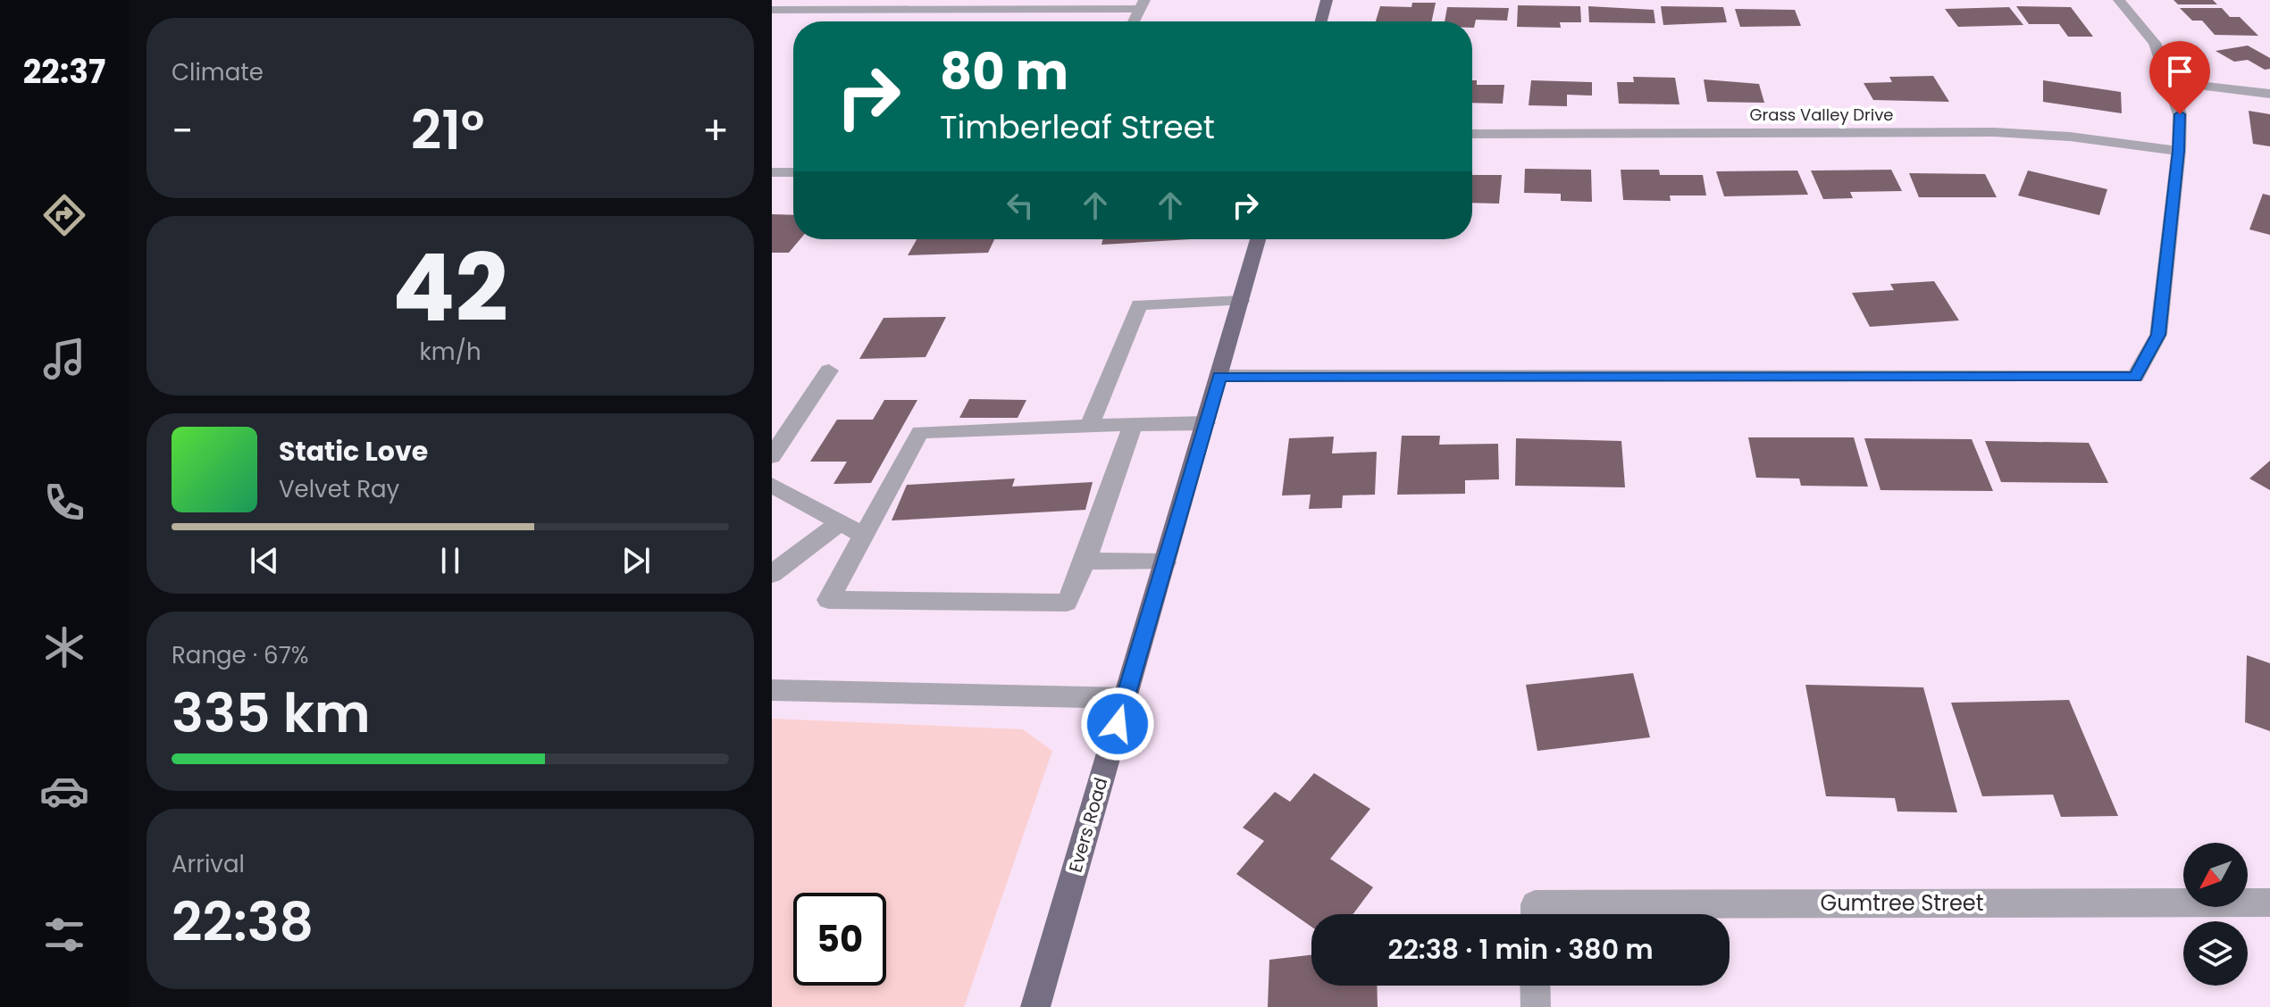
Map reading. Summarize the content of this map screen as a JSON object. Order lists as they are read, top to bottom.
{
  "streets": {
    "main road": ["Evers Road"],
    "street": ["Grass Valley Drive", "Gumtree Street"]
  },
  "north": "bottom left",
  "page": {
    "tabs": "22:37",
    "tile": [
      "Climate",
      ["42", "km/h"],
      ["Range · 67%", "335 km"],
      ["Arrival", "22:38"]
    ],
    "turn": ["80 m", "Timberleaf Street"],
    "heat": ["−", "21°", "+"],
    "song": ["Static Love", "Velvet Ray"],
    "limit": "50",
    "trip": "22:38 · 1 min · 380 m"
  }
}
